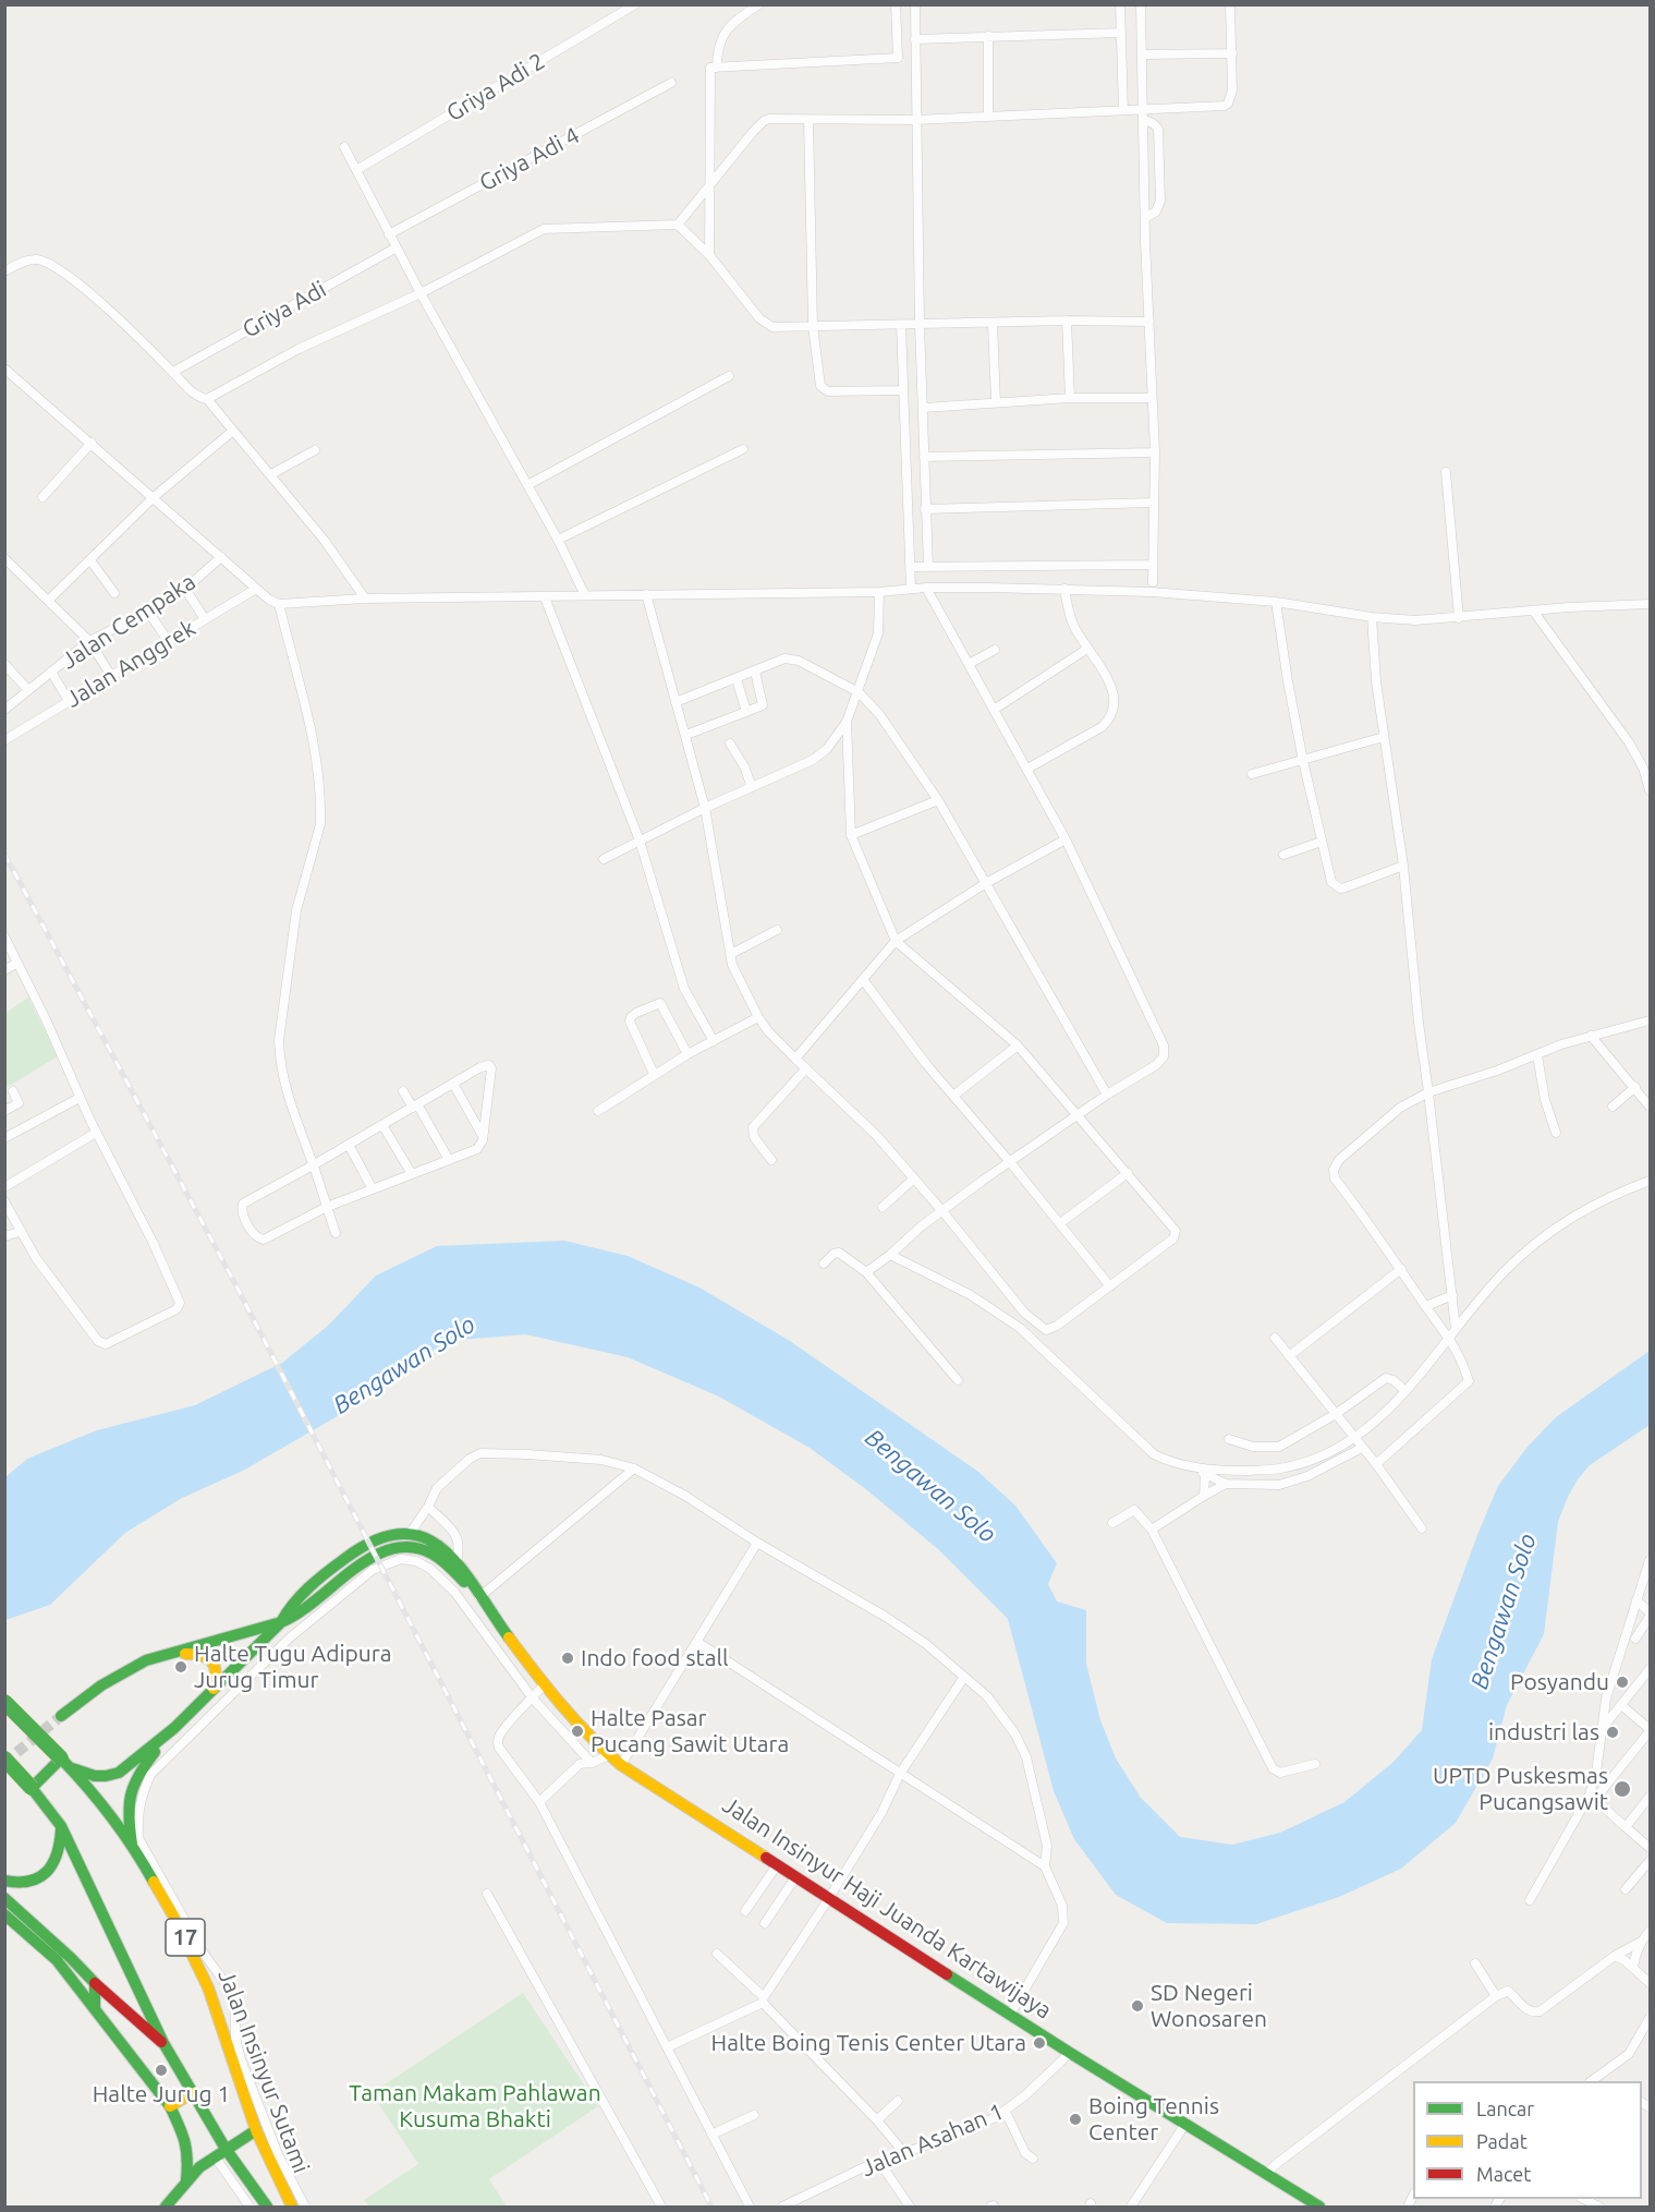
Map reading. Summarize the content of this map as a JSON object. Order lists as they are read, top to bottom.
{
  "streets": {
    "main road": ["Jalan Insinyur Haji Juanda Kartawijaya", "17", "Jalan Insinyur Sutami"],
    "street": [
      "Griya Adi 2",
      "Griya Adi 4",
      "Griya Adi",
      "Jalan Cempaka",
      "Jalan Anggrek",
      "Jalan Asahan 1"
    ]
  },
  "crossings": [
    ["Jalan Insinyur Haji Juanda Kartawijaya", "17"],
    ["Jalan Insinyur Haji Juanda Kartawijaya", "Jalan Insinyur Sutami"],
    ["Jalan Insinyur Haji Juanda Kartawijaya", "Jalan Asahan 1"],
    ["17", "Jalan Insinyur Sutami"]
  ],
  "water": ["Bengawan Solo"],
  "parks": ["Taman Makam Pahlawan Kusuma Bhakti"],
  "places": [
    "Indo food stall",
    "Halte Tugu Adipura Jurug Timur",
    "Posyandu",
    "Halte Pasar Pucang Sawit Utara",
    "industri las",
    "UPTD Puskesmas Pucangsawit",
    "SD Negeri Wonosaren",
    "Halte Boing Tenis Center Utara",
    "Halte Jurug 1",
    "Boing Tennis Center"
  ],
  "legend": ["Lancar", "Padat", "Macet"]
}
